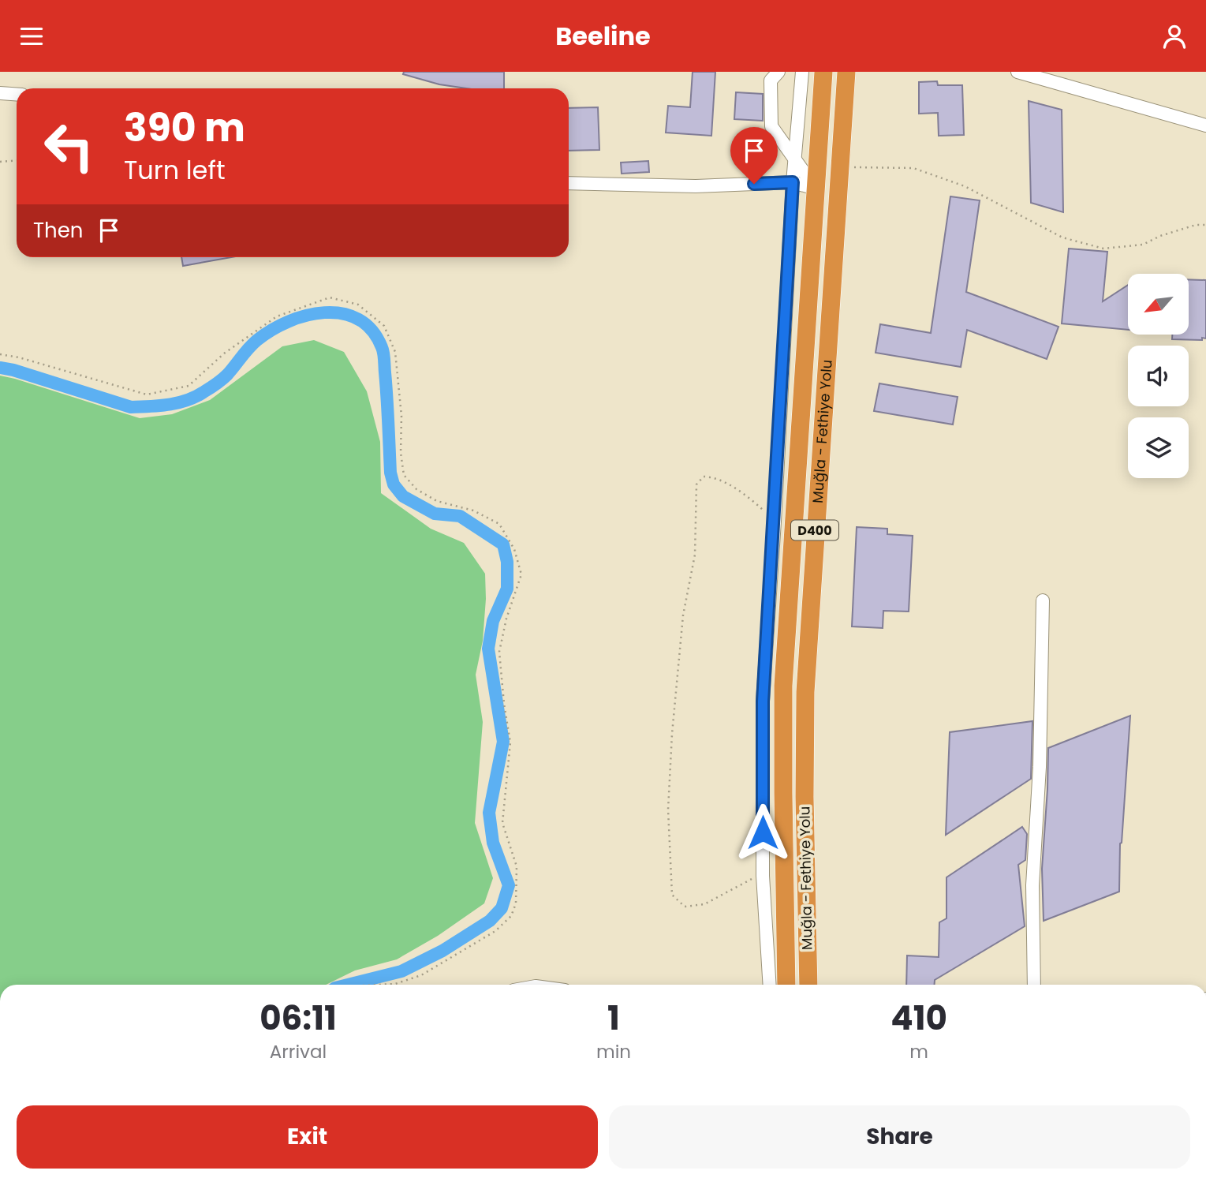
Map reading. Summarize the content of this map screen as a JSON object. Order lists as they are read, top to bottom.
{
  "streets": {
    "highway": ["Muğla - Fethiye Yolu", "D400"]
  },
  "north": "bottom left",
  "page": {
    "header": "Beeline",
    "turn": ["390 m", "Turn left"],
    "then": "Then",
    "eta": [
      "06:11",
      "Arrival",
      "1",
      "min",
      "410",
      "m"
    ],
    "buttons": ["Exit", "Share"]
  }
}
